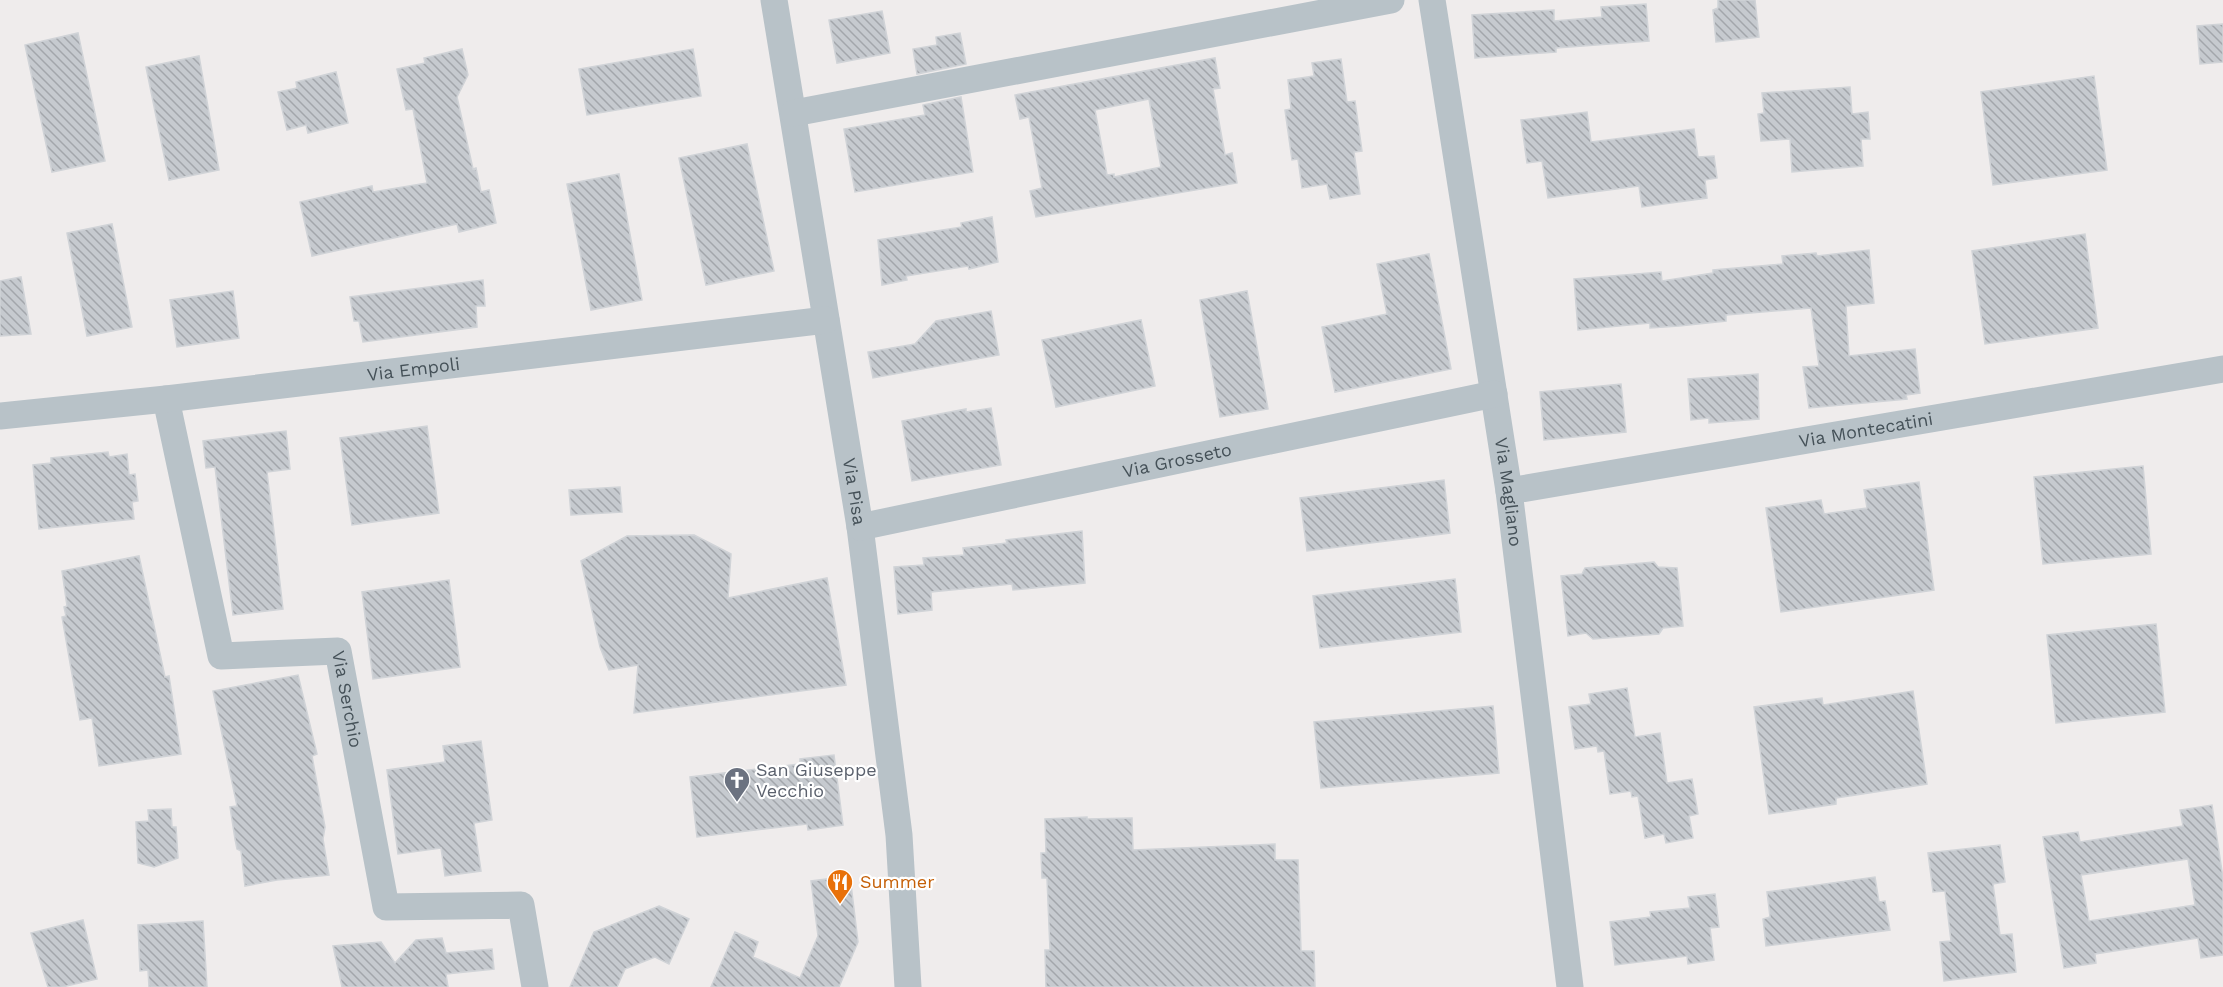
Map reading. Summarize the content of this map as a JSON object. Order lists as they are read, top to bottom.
{
  "streets": {
    "street": [
      "Via Empoli",
      "Via Montecatini",
      "Via Grosseto",
      "Via Pisa",
      "Via Magliano",
      "Via Serchio"
    ]
  },
  "crossings": [
    ["Via Empoli", "Via Pisa"],
    ["Via Empoli", "Via Serchio"],
    ["Via Montecatini", "Via Magliano"],
    ["Via Grosseto", "Via Pisa"],
    ["Via Grosseto", "Via Magliano"]
  ],
  "places": {
    "church": ["San Giuseppe Vecchio"],
    "restaurant": ["Summer"]
  }
}
